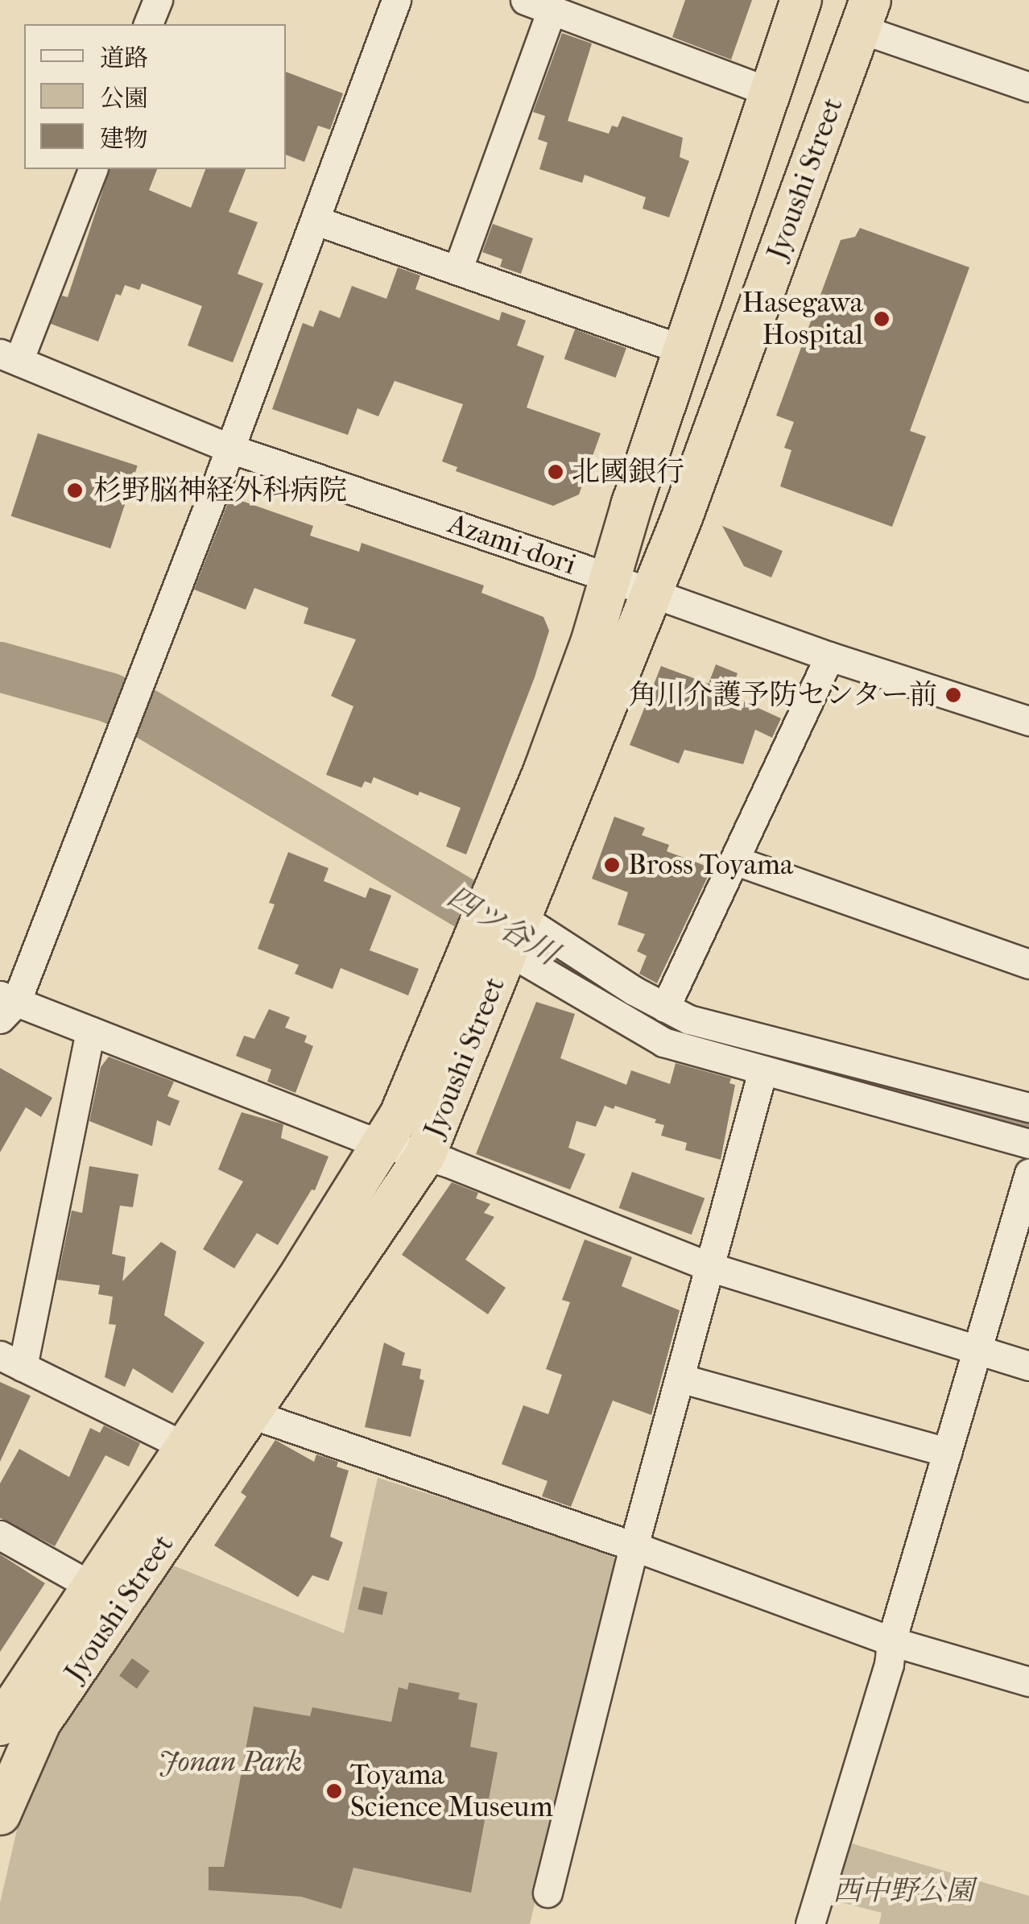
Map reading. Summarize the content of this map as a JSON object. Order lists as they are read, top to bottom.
{
  "streets": {
    "highway": ["Jyoushi Street"],
    "street": ["Azami-dori"]
  },
  "crossings": [
    ["Jyoushi Street", "Azami-dori"]
  ],
  "water": ["四ツ谷川"],
  "parks": ["Jonan Park", "西中野公園"],
  "places": [
    "Hasegawa Hospital",
    "北國銀行",
    "杉野脳神経外科病院",
    "角川介護予防センター前",
    "Bross Toyama",
    "Toyama Science Museum"
  ],
  "legend": ["道路", "公園", "建物"]
}
